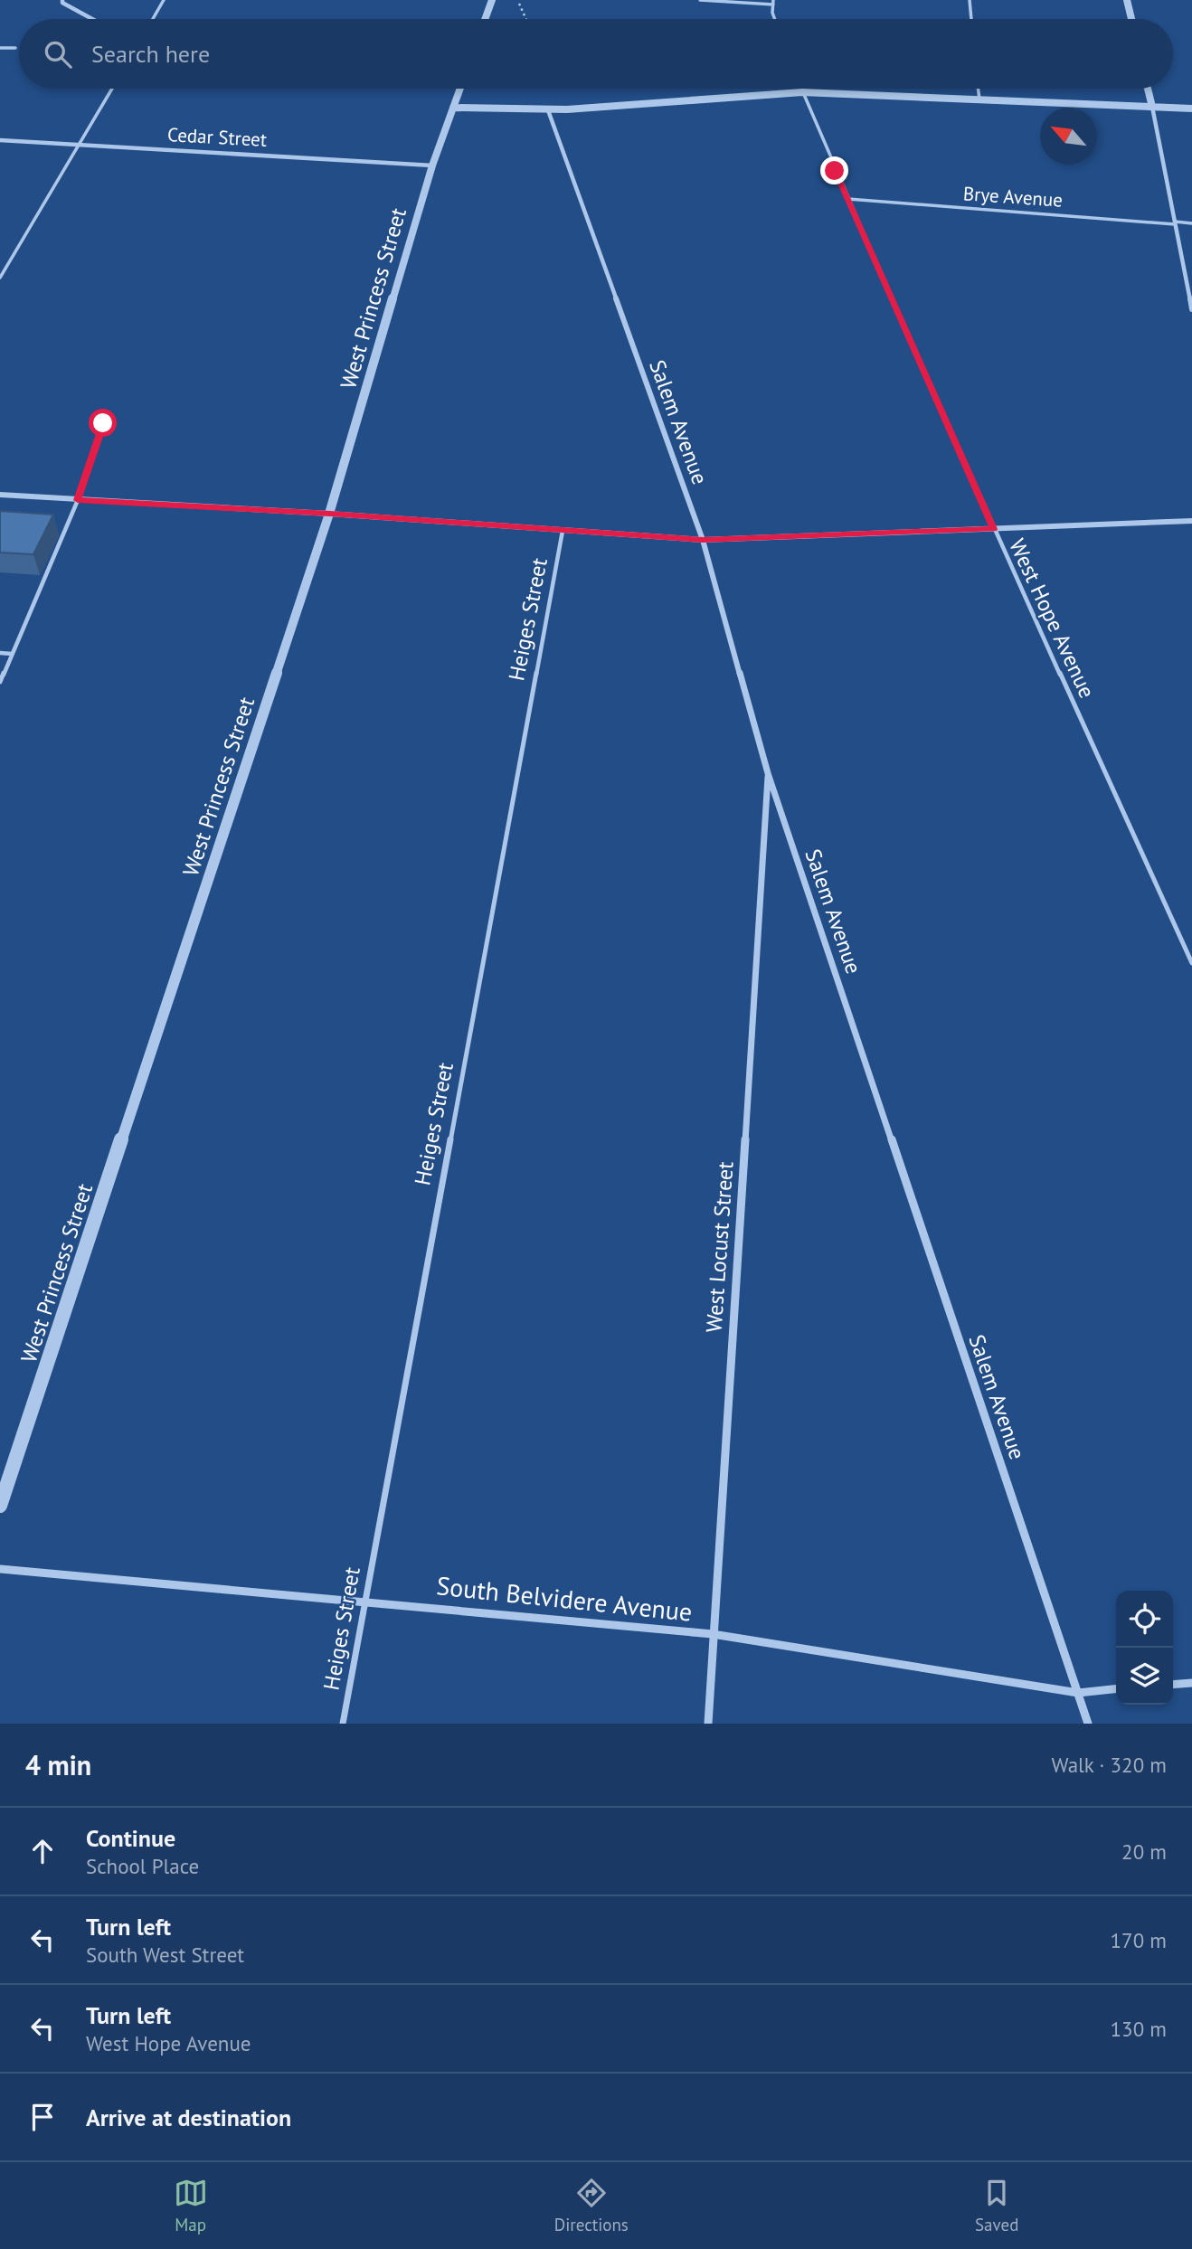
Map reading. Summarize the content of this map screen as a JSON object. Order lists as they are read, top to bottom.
{
  "streets": {
    "street": [
      "Cedar Street",
      "West Princess Street",
      "Salem Avenue",
      "West Locust Street",
      "South Belvidere Avenue"
    ],
    "lane": ["Brye Avenue", "West Hope Avenue", "Heiges Street"]
  },
  "crossings": [
    ["Cedar Street", "West Princess Street"],
    ["Brye Avenue", "West Hope Avenue"],
    ["Salem Avenue", "West Locust Street"],
    ["Salem Avenue", "South Belvidere Avenue"],
    ["Heiges Street", "South Belvidere Avenue"],
    ["West Locust Street", "South Belvidere Avenue"]
  ],
  "north": "top left",
  "page": {
    "search": "Search here",
    "heading": ["4 min", "Walk · 320 m"],
    "list": [
      ["Continue", "School Place", "20 m"],
      ["Turn left", "South West Street", "170 m"],
      ["Turn left", "West Hope Avenue", "130 m"],
      "Arrive at destination"
    ],
    "nav": ["Map", "Directions", "Saved"]
  }
}
